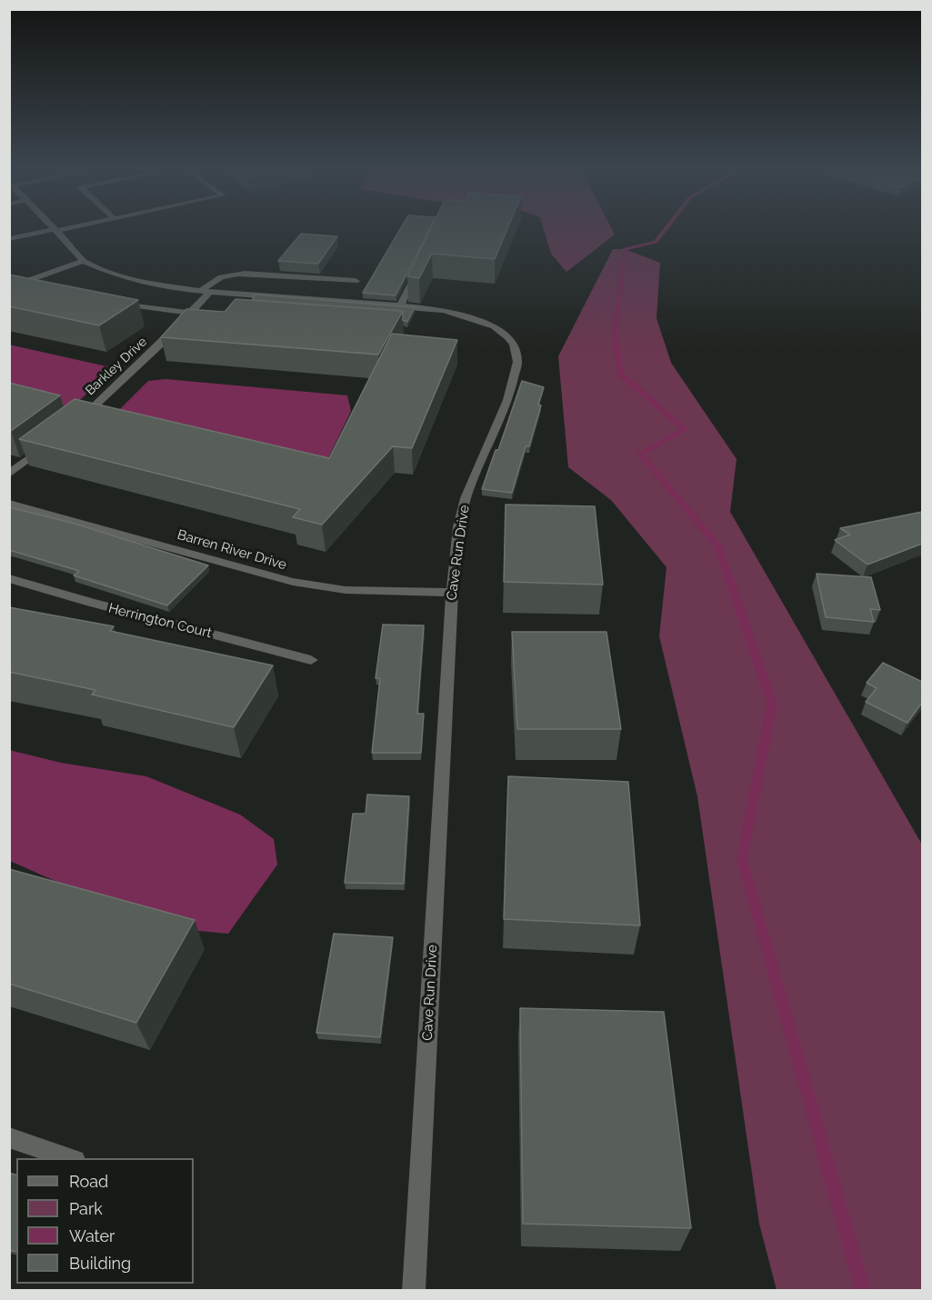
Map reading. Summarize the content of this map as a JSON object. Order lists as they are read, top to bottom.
{
  "streets": {
    "street": [
      "Barkley Drive",
      "Barren River Drive",
      "Cave Run Drive",
      "Herrington Court"
    ]
  },
  "crossings": [
    ["Barkley Drive", "Cave Run Drive"],
    ["Barren River Drive", "Cave Run Drive"]
  ],
  "legend": [
    "Road",
    "Park",
    "Water",
    "Building"
  ]
}
